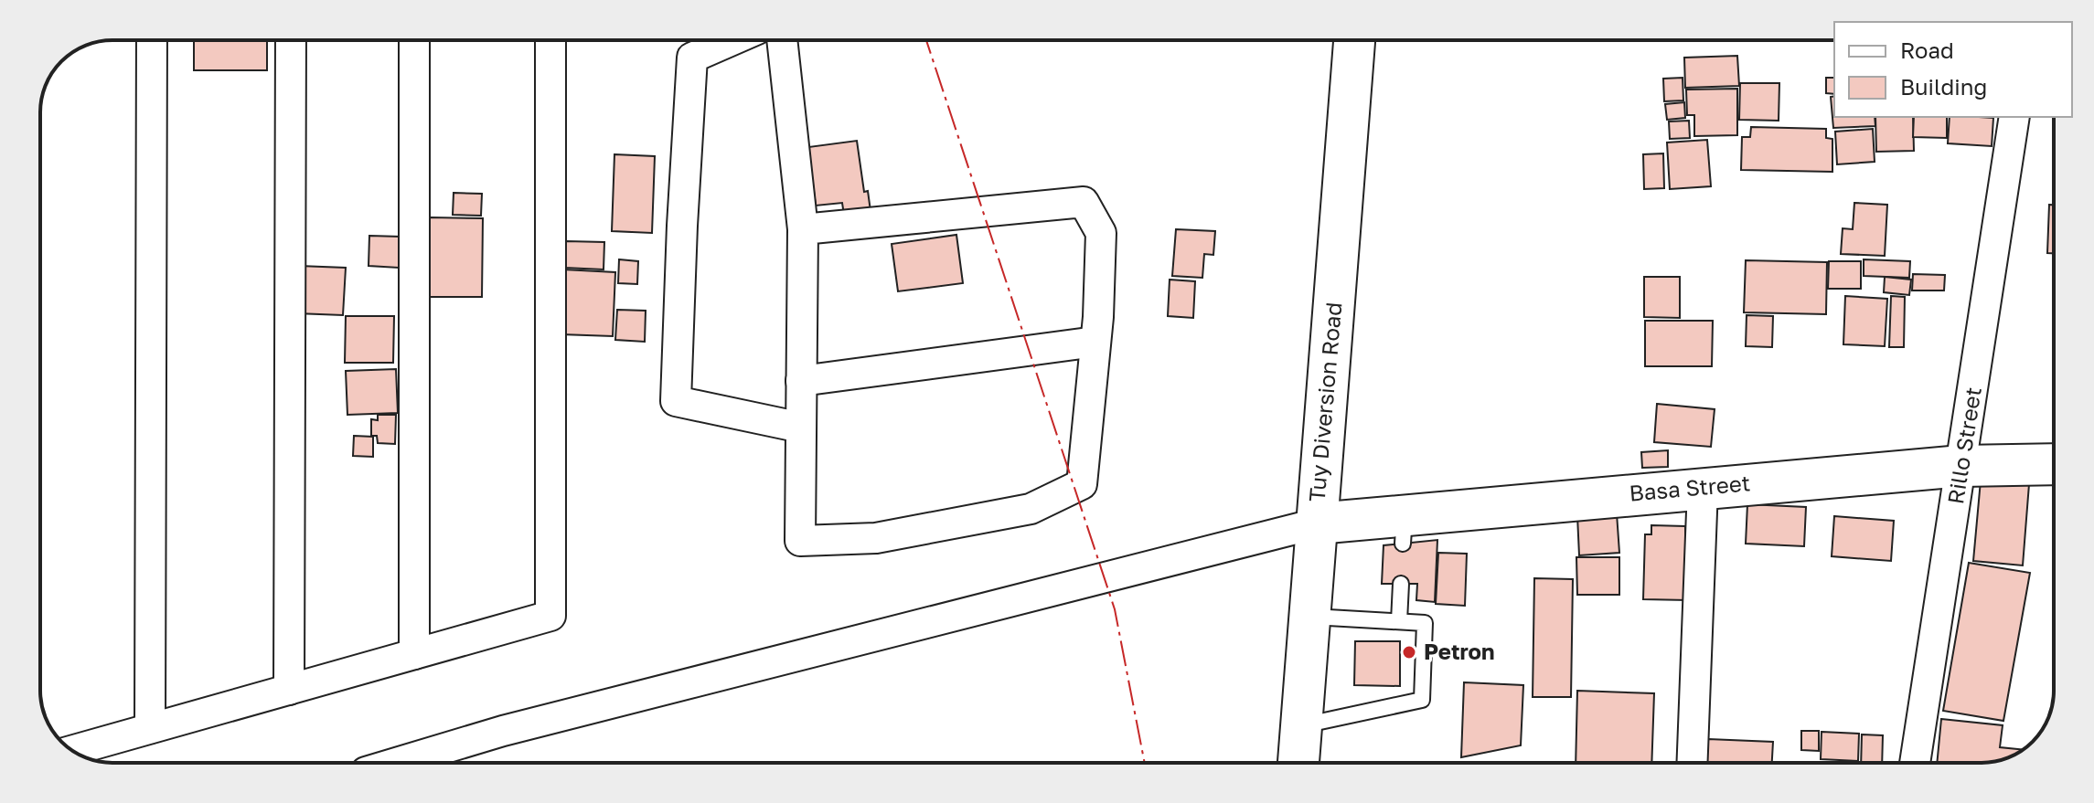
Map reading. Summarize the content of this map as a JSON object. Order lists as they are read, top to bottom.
{
  "streets": {
    "street": ["Tuy Diversion Road", "Rillo Street", "Basa Street"]
  },
  "crossings": [
    ["Tuy Diversion Road", "Basa Street"],
    ["Rillo Street", "Basa Street"]
  ],
  "places": ["Petron"],
  "legend": ["Road", "Building"]
}
